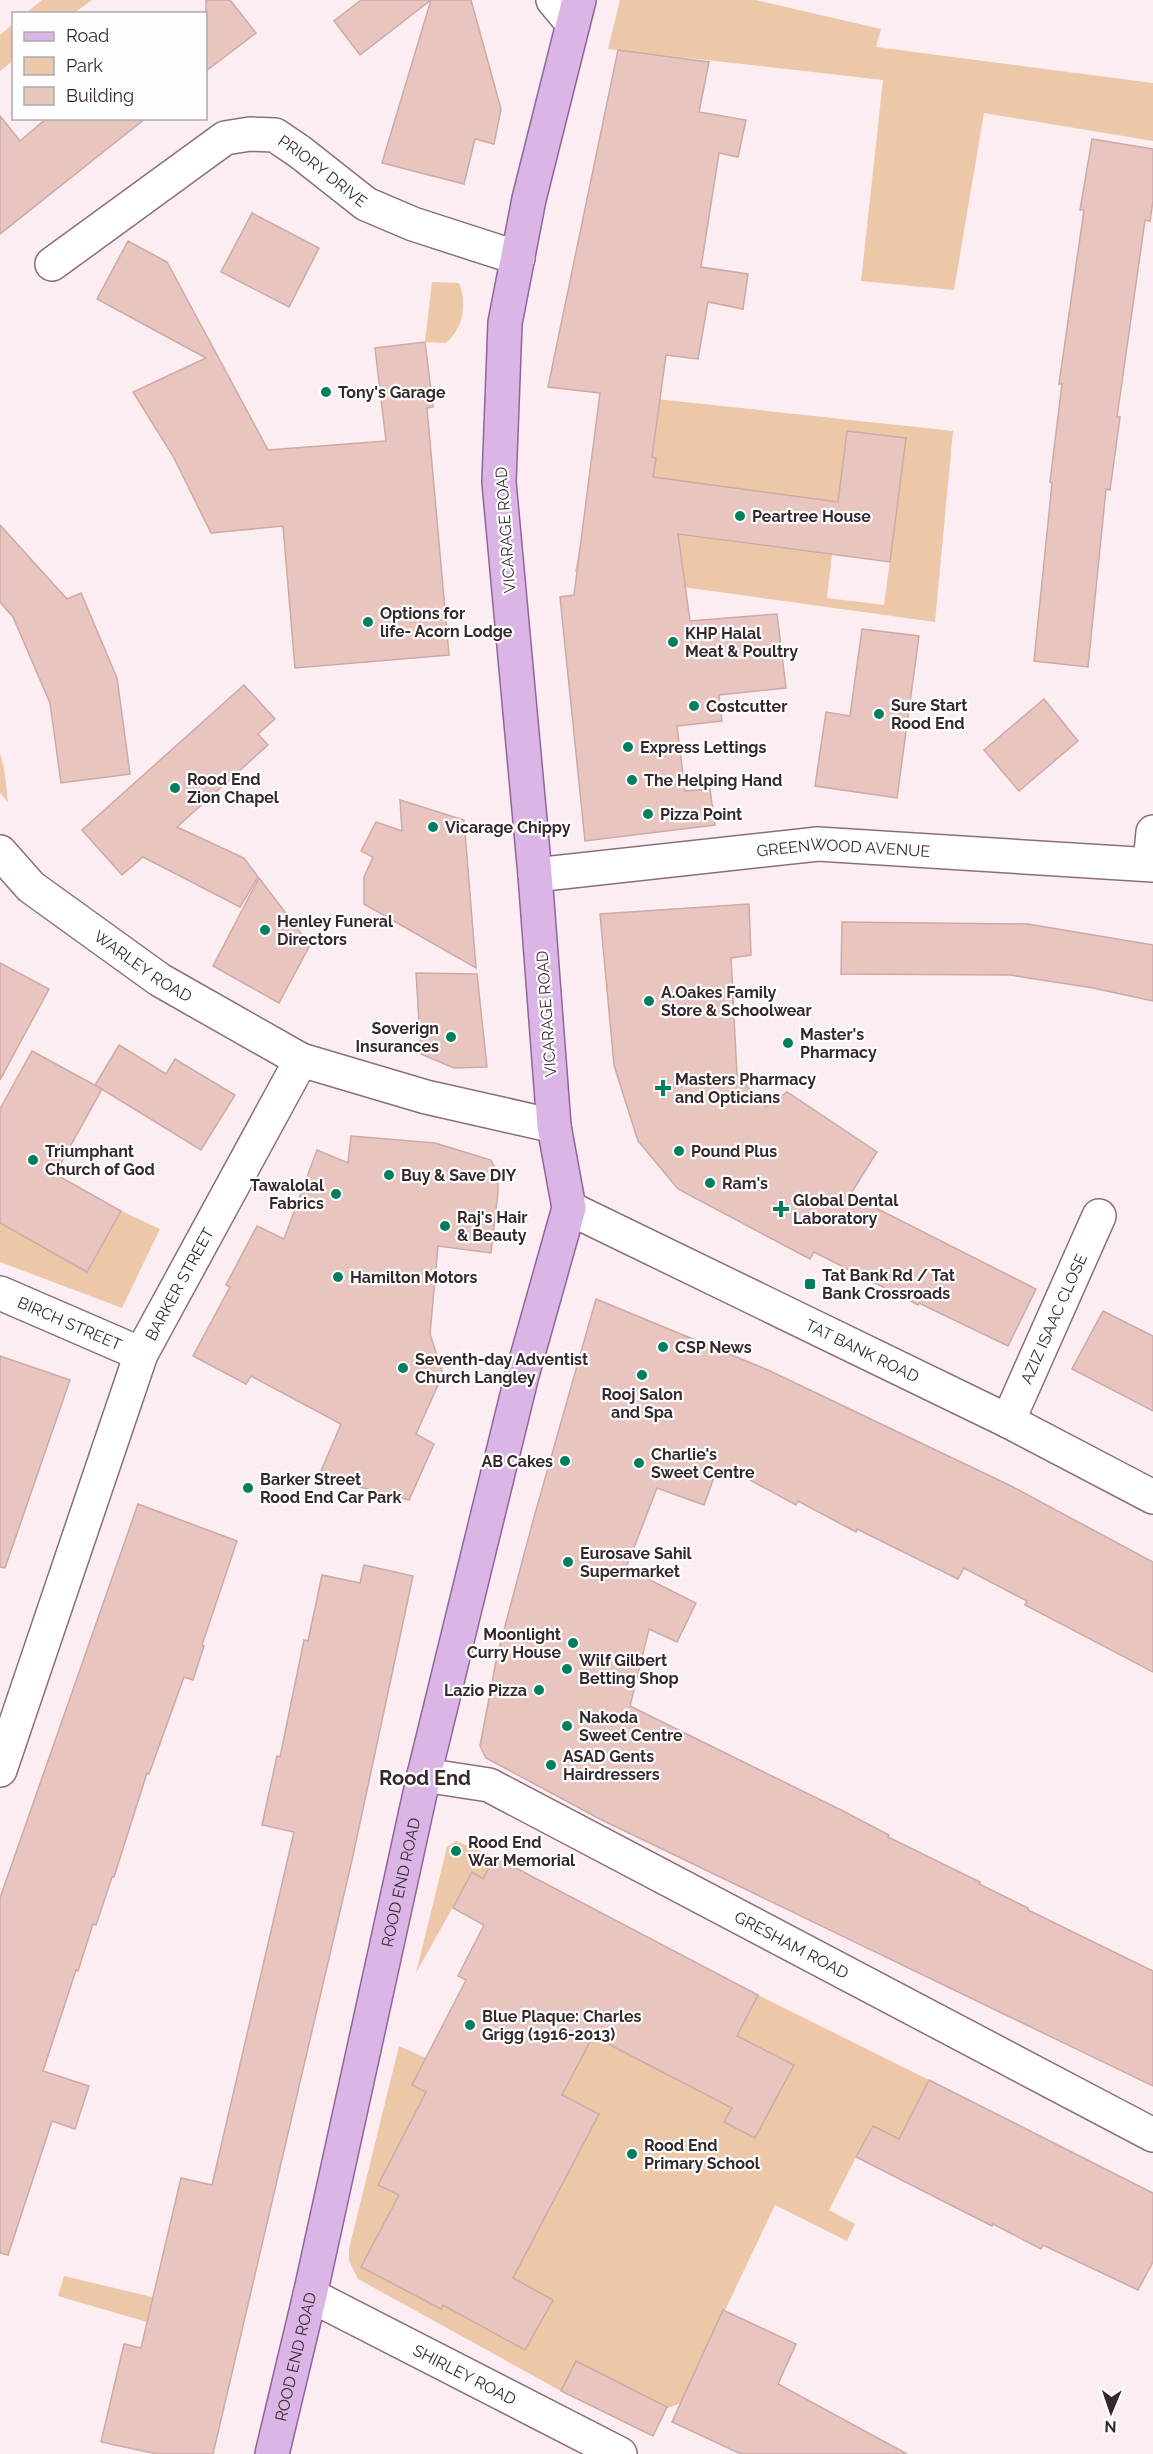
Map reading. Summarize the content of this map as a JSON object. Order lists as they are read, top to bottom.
{
  "streets": {
    "main road": ["VICARAGE ROAD", "ROOD END ROAD"],
    "street": [
      "PRIORY DRIVE",
      "GREENWOOD AVENUE",
      "WARLEY ROAD",
      "BARKER STREET",
      "AZIZ ISAAC CLOSE",
      "BIRCH STREET",
      "TAT BANK ROAD",
      "GRESHAM ROAD",
      "SHIRLEY ROAD"
    ]
  },
  "crossings": [
    ["PRIORY DRIVE", "VICARAGE ROAD"],
    ["VICARAGE ROAD", "GREENWOOD AVENUE"],
    ["VICARAGE ROAD", "TAT BANK ROAD"],
    ["VICARAGE ROAD", "ROOD END ROAD"],
    ["WARLEY ROAD", "BARKER STREET"],
    ["BARKER STREET", "BIRCH STREET"],
    ["AZIZ ISAAC CLOSE", "TAT BANK ROAD"],
    ["TAT BANK ROAD", "ROOD END ROAD"],
    ["ROOD END ROAD", "GRESHAM ROAD"],
    ["ROOD END ROAD", "SHIRLEY ROAD"]
  ],
  "districts": ["Rood End"],
  "places": {
    "other": [
      "Tony's Garage",
      "Peartree House",
      "Options for life- Acorn Lodge",
      "KHP Halal Meat & Poultry",
      "Costcutter",
      "Sure Start Rood End",
      "Express Lettings",
      "The Helping Hand",
      "Rood End Zion Chapel",
      "Pizza Point",
      "Vicarage Chippy",
      "Henley Funeral Directors",
      "A.Oakes Family Store & Schoolwear",
      "Soverign Insurances",
      "Master's Pharmacy",
      "Pound Plus",
      "Triumphant Church of God",
      "Buy & Save DIY",
      "Ram's",
      "Tawalolal Fabrics",
      "Raj's Hair & Beauty",
      "Hamilton Motors",
      "CSP News",
      "Seventh-day Adventist Church Langley",
      "Rooj Salon and Spa",
      "AB Cakes",
      "Charlie's Sweet Centre",
      "Barker Street Rood End Car Park",
      "Eurosave Sahil Supermarket",
      "Moonlight Curry House",
      "Wilf Gilbert Betting Shop",
      "Lazio Pizza",
      "Nakoda Sweet Centre",
      "ASAD Gents Hairdressers",
      "Rood End War Memorial",
      "Blue Plaque: Charles Grigg (1916-2013)",
      "Rood End Primary School"
    ],
    "health": ["Masters Pharmacy and Opticians", "Global Dental Laboratory"],
    "transit": ["Tat Bank Rd / Tat Bank Crossroads"]
  },
  "legend": ["Road", "Park", "Building"],
  "north": "bottom"
}
